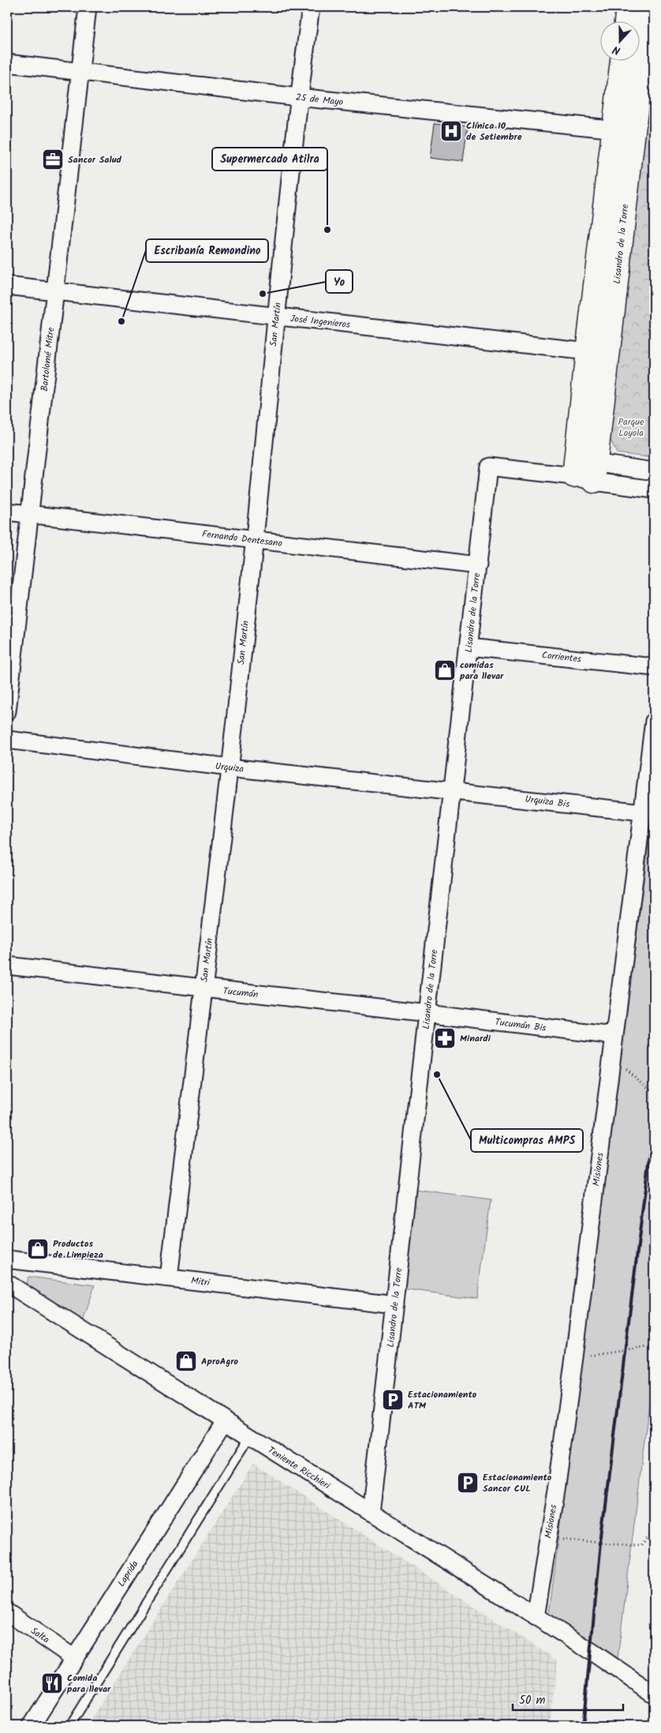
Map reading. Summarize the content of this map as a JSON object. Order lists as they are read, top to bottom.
{
  "streets": {
    "street": [
      "25 de Mayo",
      "Lisandro de la Torre",
      "José Ingenieros",
      "San Martín",
      "Bartolomé Mitre",
      "Fernando Dentesano",
      "Corrientes",
      "Urquiza",
      "Urquiza Bis",
      "Tucumán",
      "Tucumán Bis",
      "Misiones",
      "Mitri",
      "Teniente Ricchieri",
      "Laprida",
      "Salta"
    ]
  },
  "crossings": [
    ["25 de Mayo", "Lisandro de la Torre"],
    ["25 de Mayo", "San Martín"],
    ["25 de Mayo", "Bartolomé Mitre"],
    ["Lisandro de la Torre", "José Ingenieros"],
    ["Lisandro de la Torre", "Fernando Dentesano"],
    ["Lisandro de la Torre", "Corrientes"],
    ["Lisandro de la Torre", "Urquiza"],
    ["Lisandro de la Torre", "Urquiza Bis"],
    ["Lisandro de la Torre", "Tucumán"],
    ["Lisandro de la Torre", "Tucumán Bis"],
    ["Lisandro de la Torre", "Mitri"],
    ["Lisandro de la Torre", "Teniente Ricchieri"],
    ["José Ingenieros", "San Martín"],
    ["José Ingenieros", "Bartolomé Mitre"],
    ["San Martín", "Fernando Dentesano"],
    ["San Martín", "Urquiza"],
    ["San Martín", "Tucumán"],
    ["San Martín", "Mitri"],
    ["Bartolomé Mitre", "Fernando Dentesano"],
    ["Urquiza", "Urquiza Bis"],
    ["Urquiza Bis", "Misiones"],
    ["Tucumán", "Tucumán Bis"],
    ["Tucumán Bis", "Misiones"],
    ["Misiones", "Teniente Ricchieri"],
    ["Teniente Ricchieri", "Laprida"],
    ["Laprida", "Salta"]
  ],
  "parks": ["Parque Loyola"],
  "places": {
    "hospital": ["Clínica 10 de Setiembre"],
    "office": ["Sancor Salud"],
    "other": [
      "Supermercado Atilra",
      "Yo",
      "Escribanía Remondino",
      "Multicompras AMPS"
    ],
    "shop": ["comidas para llevar", "Productos de Limpieza", "AproAgro"],
    "pharmacy": ["Minardi"],
    "parking": ["Estacionamiento ATM", "Estacionamiento Sancor CUL"],
    "restaurant": ["Comida para llevar"]
  },
  "scale_bar": "50 m",
  "north": "bottom"
}
